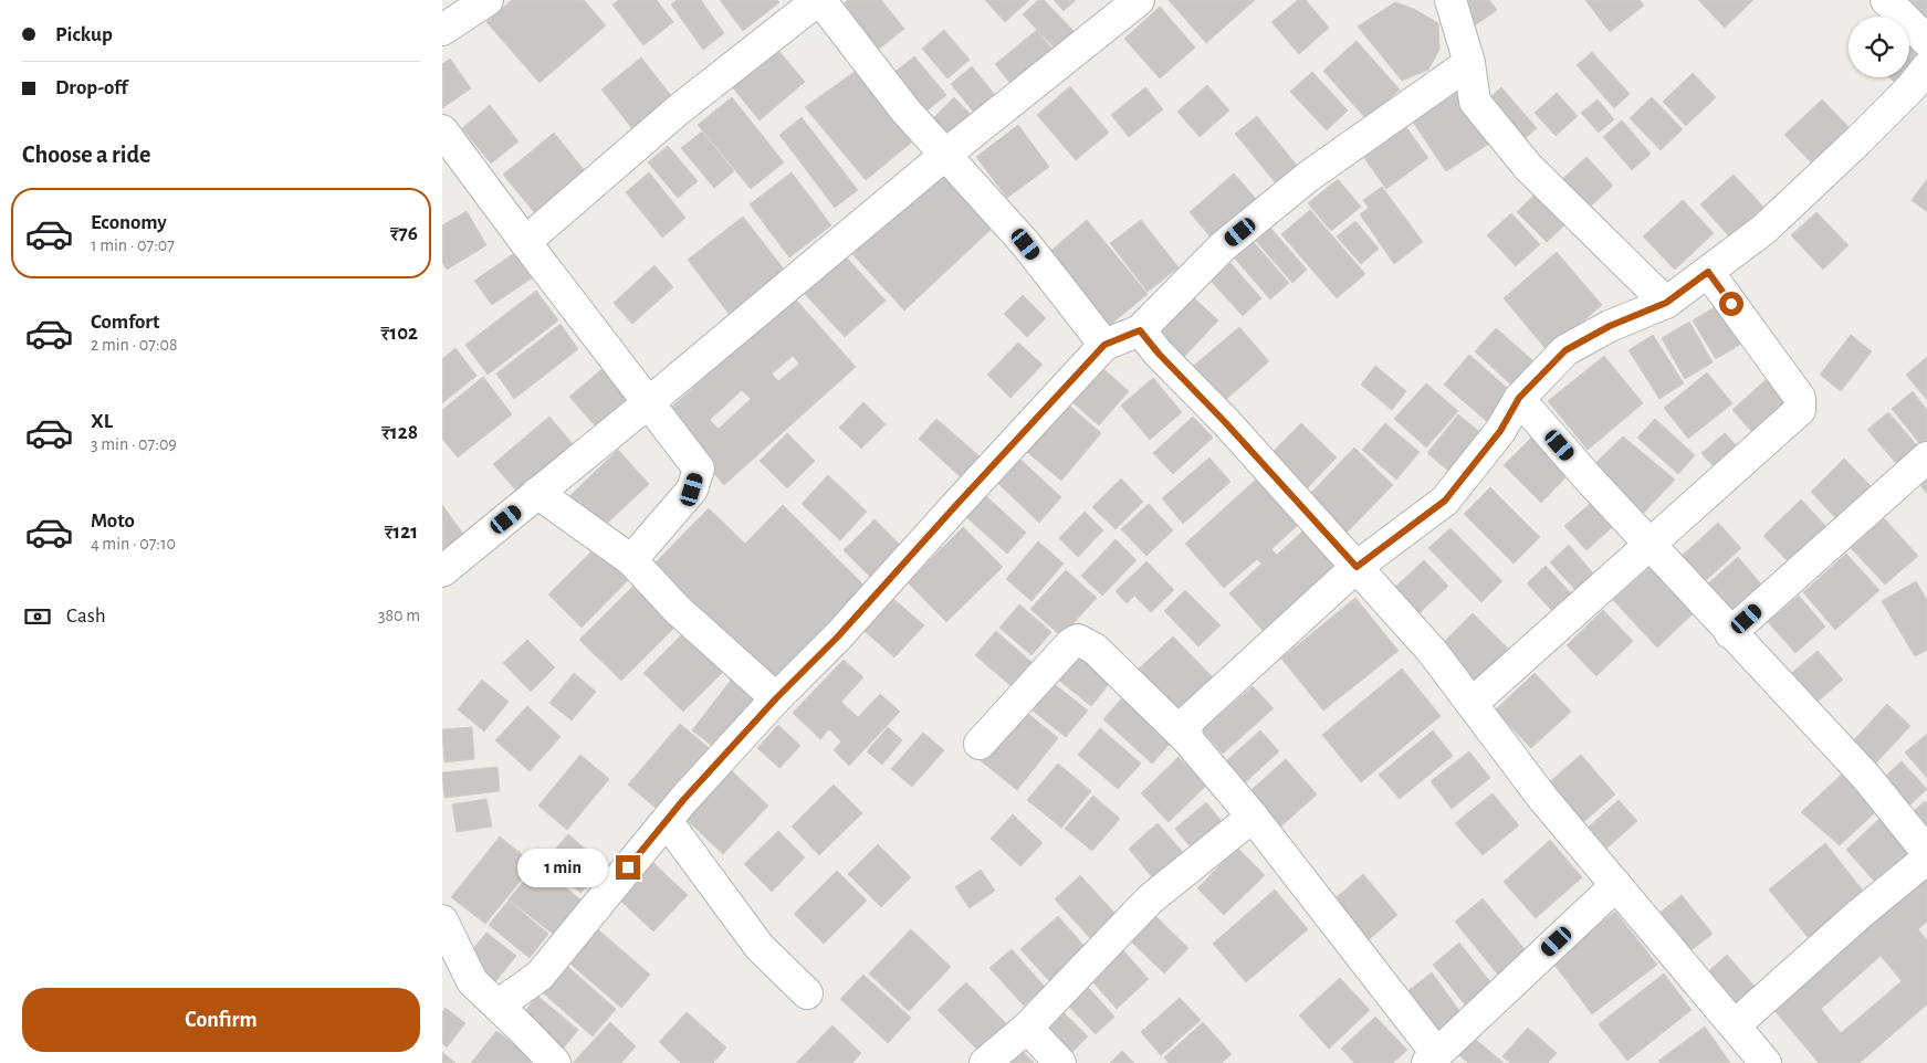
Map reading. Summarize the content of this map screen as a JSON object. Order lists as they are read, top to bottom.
{
  "page": {
    "banner": ["Pickup", "Drop-off"],
    "heading": "Choose a ride",
    "list": [
      {
        "name": "Economy",
        "note": "1 min · 07:07",
        "value": "₹76"
      },
      {
        "name": "Comfort",
        "note": "2 min · 07:08",
        "value": "₹102"
      },
      {
        "name": "XL",
        "note": "3 min · 07:09",
        "value": "₹128"
      },
      {
        "name": "Moto",
        "note": "4 min · 07:10",
        "value": "₹121"
      }
    ],
    "pay": ["Cash", "380 m"],
    "bubble": "1 min",
    "buttons": "Confirm"
  }
}
